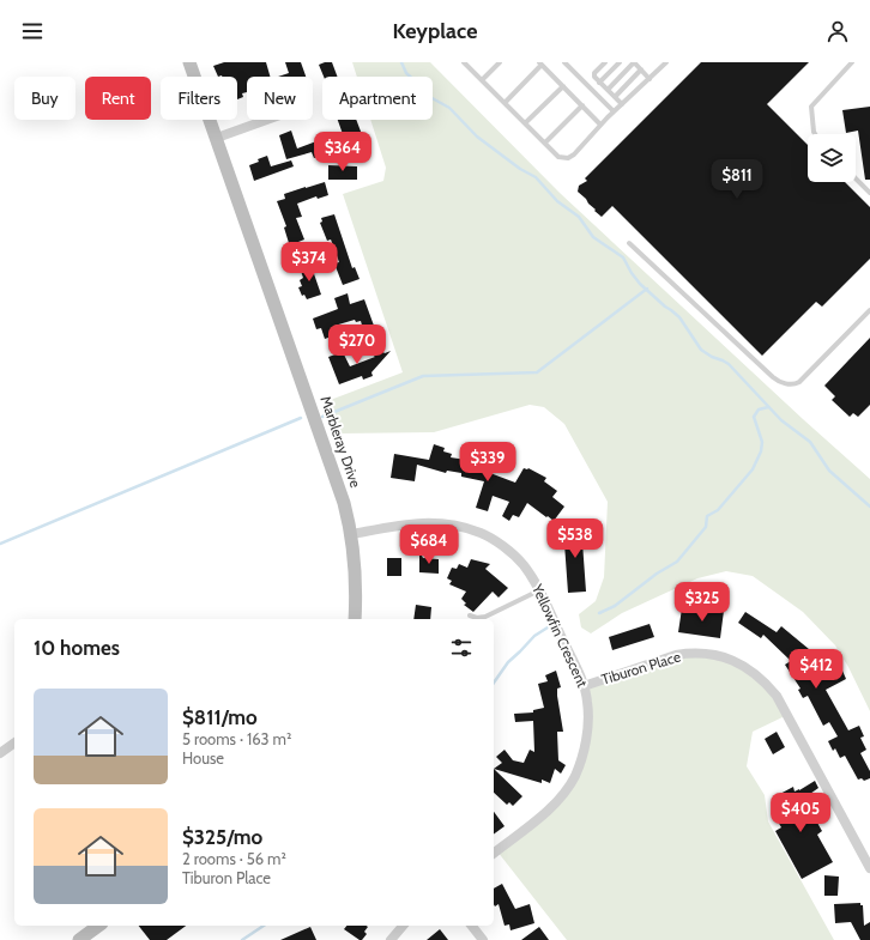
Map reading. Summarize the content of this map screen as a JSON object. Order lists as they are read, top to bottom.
{
  "streets": {
    "street": ["Marbleray Drive", "Yellowfin Crescent", "Tiburon Place"]
  },
  "crossings": [
    ["Marbleray Drive", "Yellowfin Crescent"],
    ["Yellowfin Crescent", "Tiburon Place"]
  ],
  "page": {
    "header": "Keyplace",
    "chip": [
      "Buy",
      "Rent",
      "Filters",
      "New",
      "Apartment"
    ],
    "price": [
      "$364",
      "$811",
      "$374",
      "$270",
      "$339",
      "$538",
      "$684",
      "$325",
      "$412",
      "$405"
    ],
    "heading": "10 homes",
    "list": [
      {
        "name": "$811/mo",
        "note": "5 rooms · 163 m² · House"
      },
      {
        "name": "$325/mo",
        "note": "2 rooms · 56 m² · Tiburon Place"
      }
    ]
  }
}
